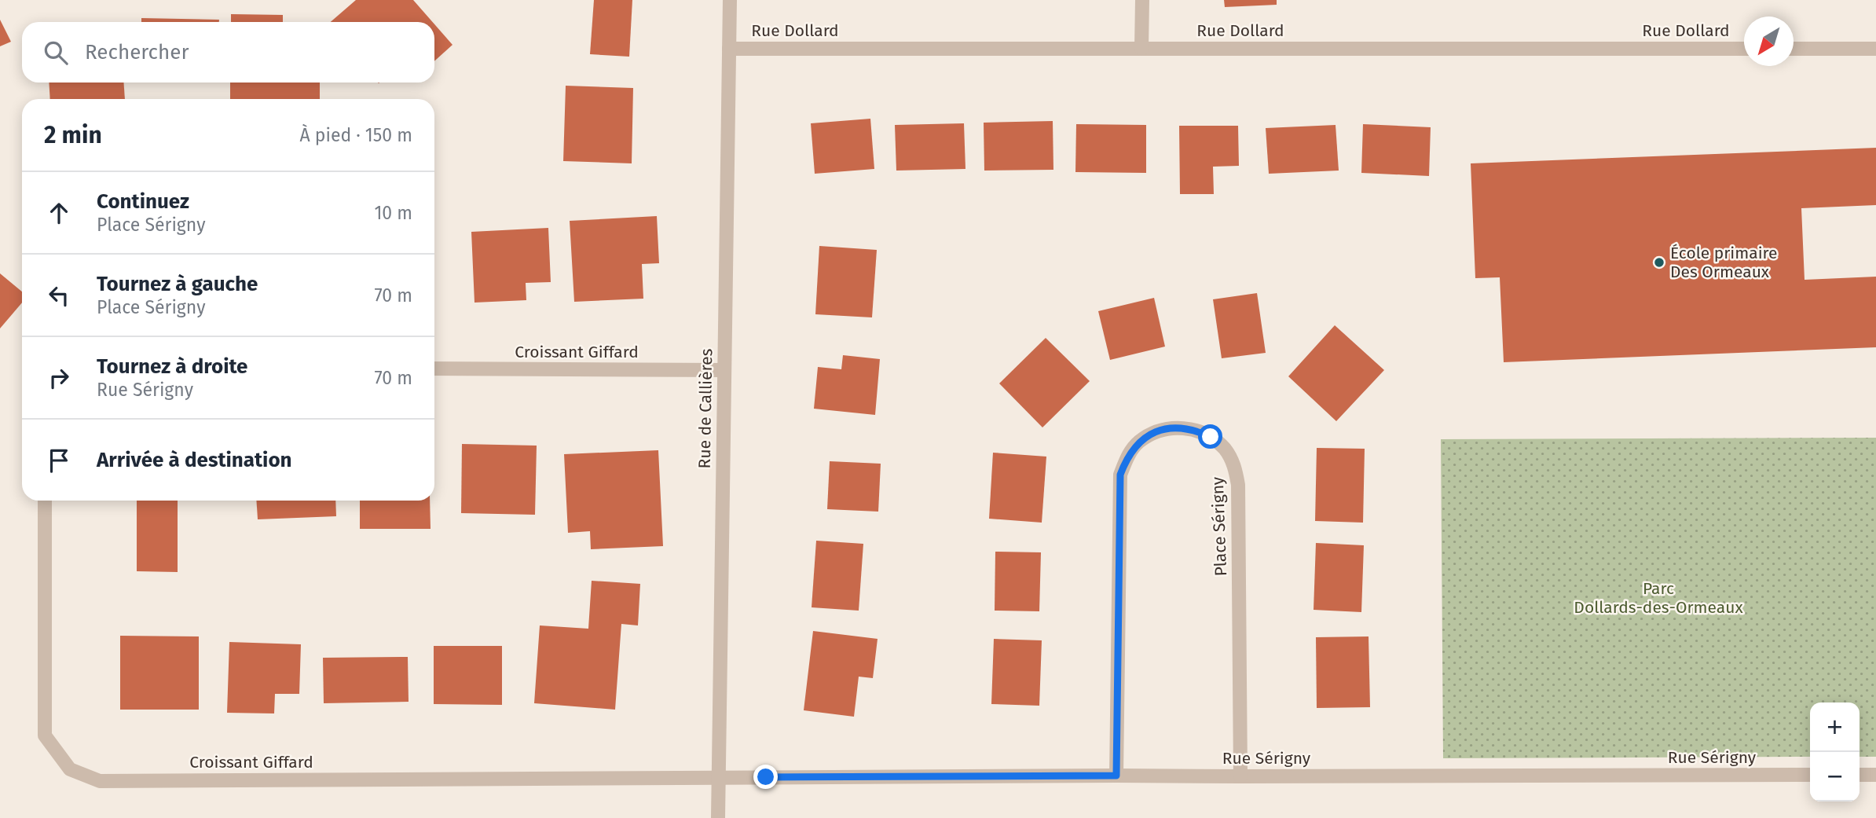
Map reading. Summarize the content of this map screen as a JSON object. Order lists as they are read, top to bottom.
{
  "streets": {
    "street": [
      "Rue Dollard",
      "Croissant Giffard",
      "Rue de Callières",
      "Place Sérigny",
      "Rue Sérigny"
    ]
  },
  "crossings": [
    ["Rue Dollard", "Rue de Callières"],
    ["Croissant Giffard", "Rue de Callières"],
    ["Croissant Giffard", "Rue Sérigny"],
    ["Rue de Callières", "Rue Sérigny"],
    ["Place Sérigny", "Rue Sérigny"]
  ],
  "parks": ["Parc Dollards-des-Ormeaux"],
  "places": ["École primaire Des Ormeaux"],
  "north": "bottom left",
  "page": {
    "search": "Rechercher",
    "heading": ["2 min", "À pied · 150 m"],
    "list": [
      ["Continuez", "Place Sérigny", "10 m"],
      ["Tournez à gauche", "Place Sérigny", "70 m"],
      ["Tournez à droite", "Rue Sérigny", "70 m"],
      "Arrivée à destination"
    ],
    "map_buttons": ["+", "−"]
  }
}
